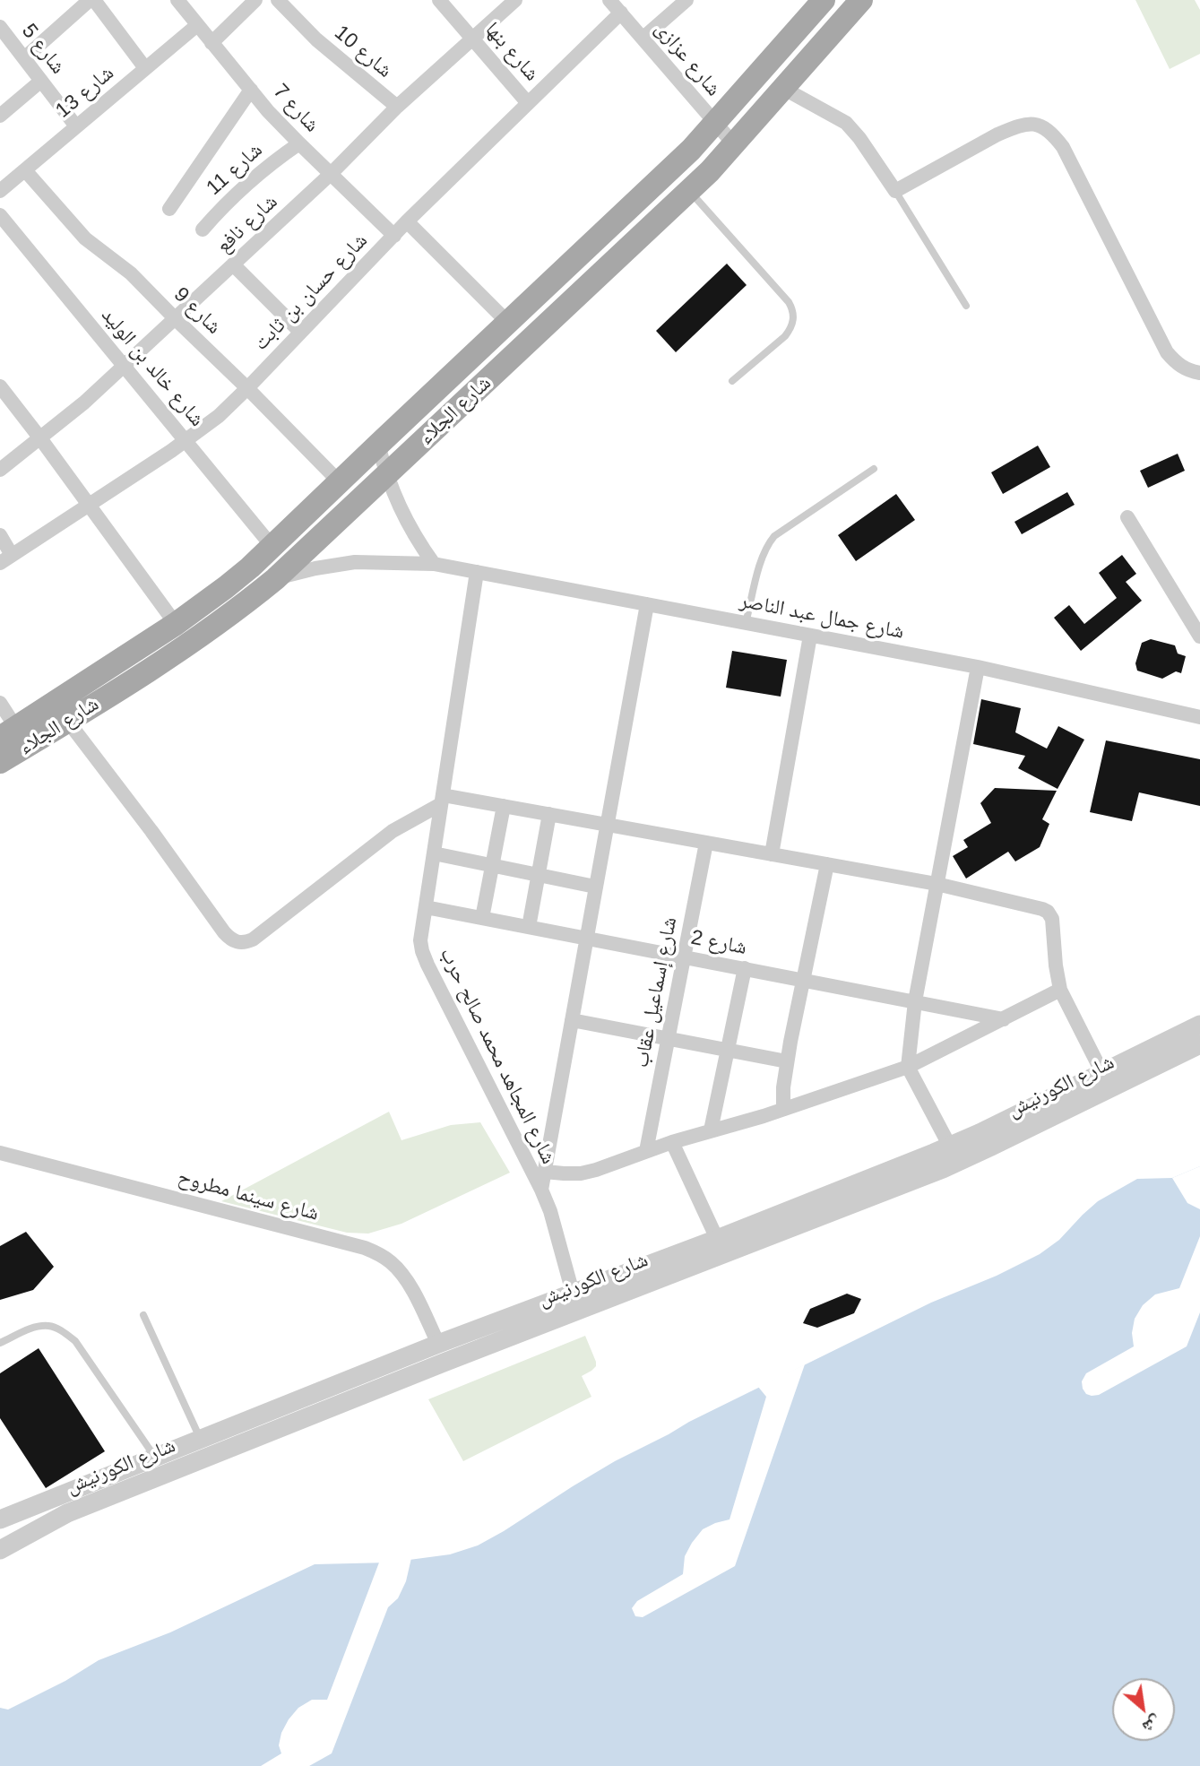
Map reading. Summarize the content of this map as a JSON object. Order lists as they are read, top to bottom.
{
  "streets": {
    "main road": ["شارع الجلاء"],
    "street": [
      "شارع 5",
      "شارع 10",
      "شارع بنها",
      "شارع عزازى",
      "شارع 13",
      "شارع 7",
      "شارع 11",
      "شارع نافع",
      "شارع حسان بن ثابت",
      "شارع 9",
      "شارع خالد بن الوليد",
      "شارع جمال عبد الناصر",
      "شارع 2",
      "شارع إسماعيل عقاب",
      "شارع المجاهد محمد صالح حرب",
      "شارع الكورنيش",
      "شارع سينما مطروح"
    ]
  },
  "crossings": [
    ["شارع 5", "شارع 13"],
    ["شارع 10", "شارع نافع"],
    ["شارع بنها", "شارع نافع"],
    ["شارع بنها", "شارع حسان بن ثابت"],
    ["شارع عزازى", "شارع حسان بن ثابت"],
    ["شارع عزازى", "شارع الجلاء"],
    ["شارع 13", "شارع 7"],
    ["شارع 13", "شارع 9"],
    ["شارع 7", "شارع 11"],
    ["شارع 7", "شارع نافع"],
    ["شارع 7", "شارع حسان بن ثابت"],
    ["شارع نافع", "شارع 9"],
    ["شارع نافع", "شارع خالد بن الوليد"],
    ["شارع حسان بن ثابت", "شارع 9"],
    ["شارع حسان بن ثابت", "شارع خالد بن الوليد"],
    ["شارع 9", "شارع الجلاء"],
    ["شارع خالد بن الوليد", "شارع الجلاء"],
    ["شارع الجلاء", "شارع جمال عبد الناصر"],
    ["شارع جمال عبد الناصر", "شارع المجاهد محمد صالح حرب"],
    ["شارع 2", "شارع إسماعيل عقاب"],
    ["شارع 2", "شارع المجاهد محمد صالح حرب"],
    ["شارع المجاهد محمد صالح حرب", "شارع الكورنيش"],
    ["شارع الكورنيش", "شارع سينما مطروح"]
  ],
  "north": "bottom right"
}
